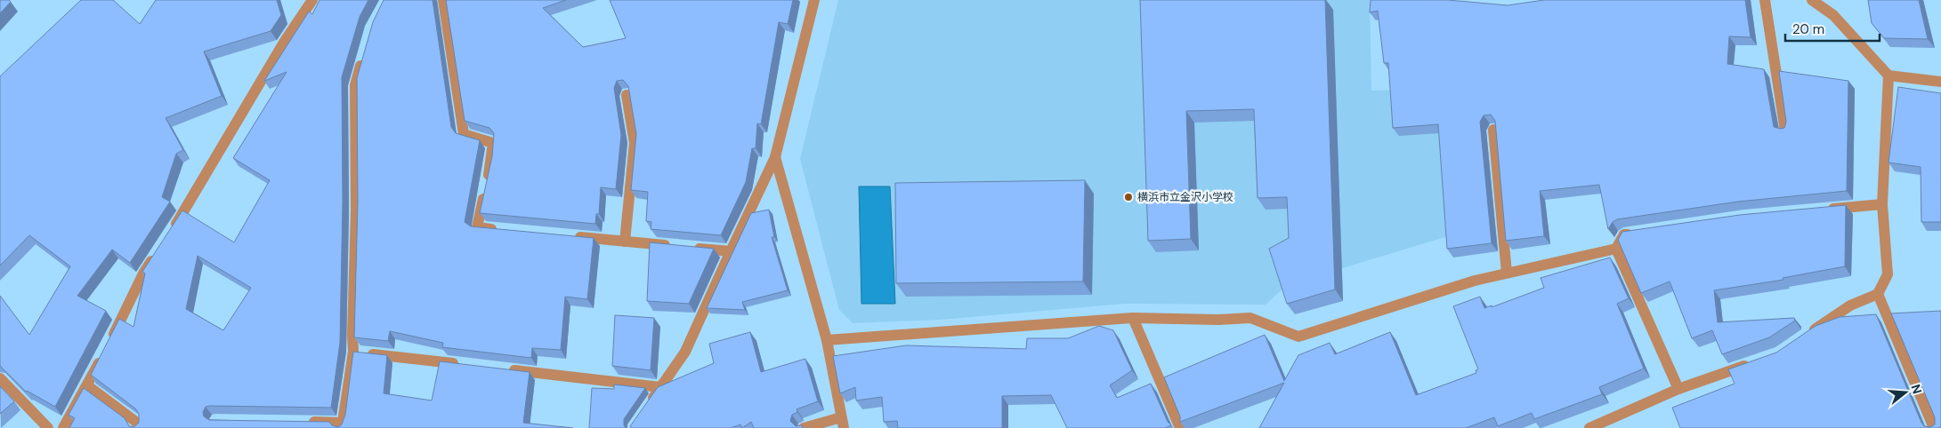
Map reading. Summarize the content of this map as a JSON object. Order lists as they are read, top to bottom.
{
  "places": ["横浜市立金沢小学校"],
  "scale_bar": "20 m",
  "north": "right"
}
